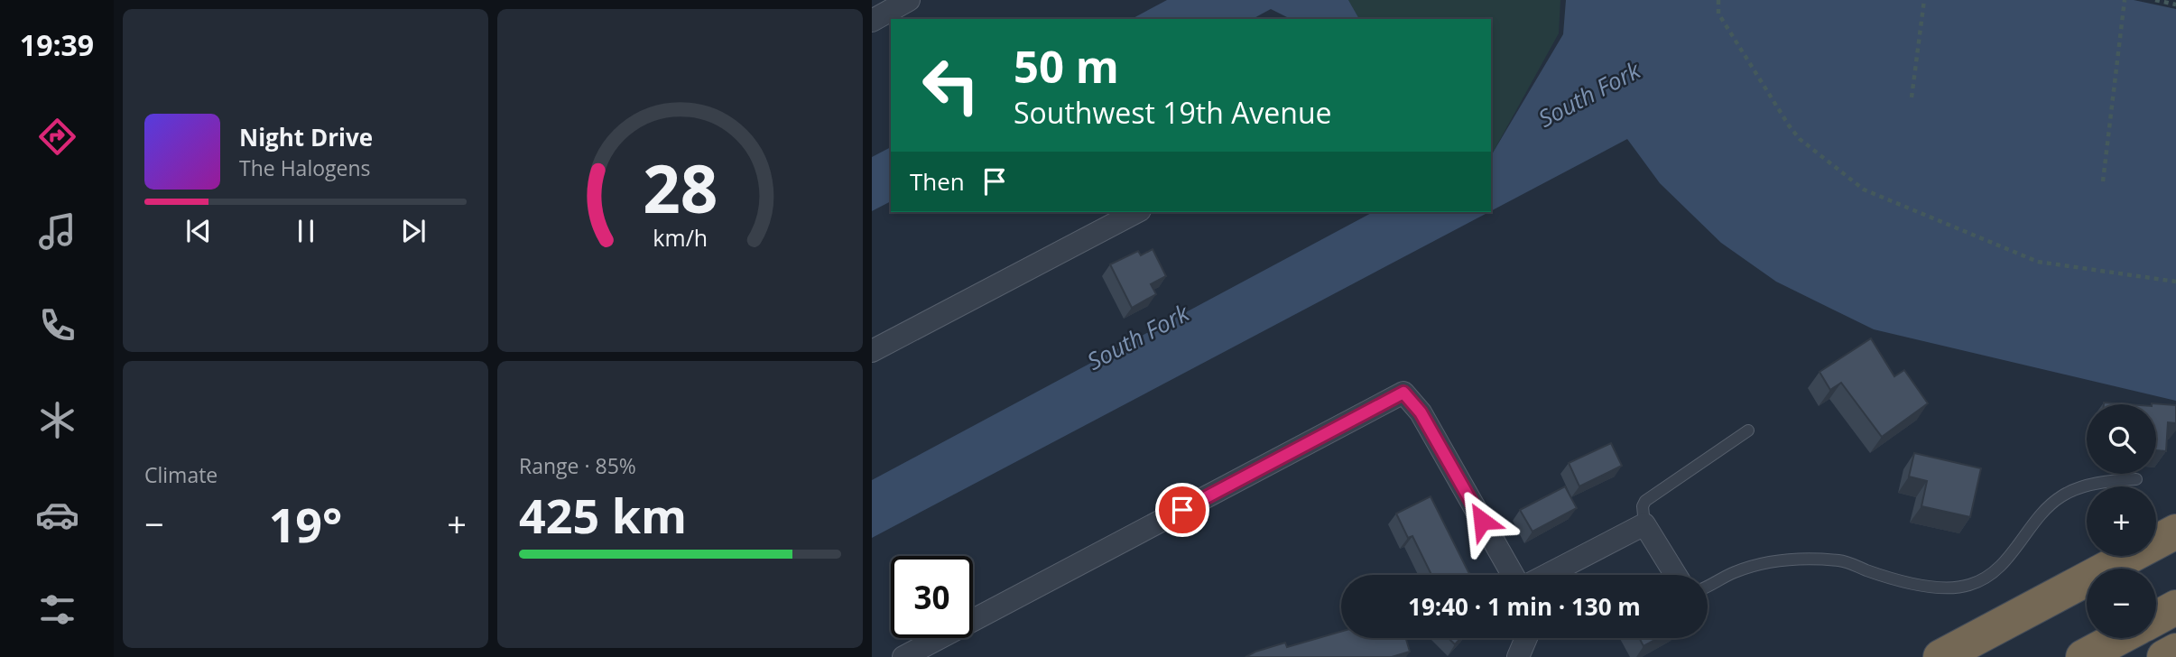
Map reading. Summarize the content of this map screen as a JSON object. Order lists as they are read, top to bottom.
{
  "water": ["South Fork"],
  "page": {
    "tabs": "19:39",
    "turn": ["50 m", "Southwest 19th Avenue"],
    "song": ["Night Drive", "The Halogens"],
    "then": "Then",
    "tile": [
      "Climate",
      ["Range · 85%", "425 km"]
    ],
    "map_buttons": ["+", "−"],
    "heat": ["−", "19°", "+"],
    "limit": "30",
    "trip": "19:40 · 1 min · 130 m",
    "gauge": ["28", "km/h"]
  }
}
